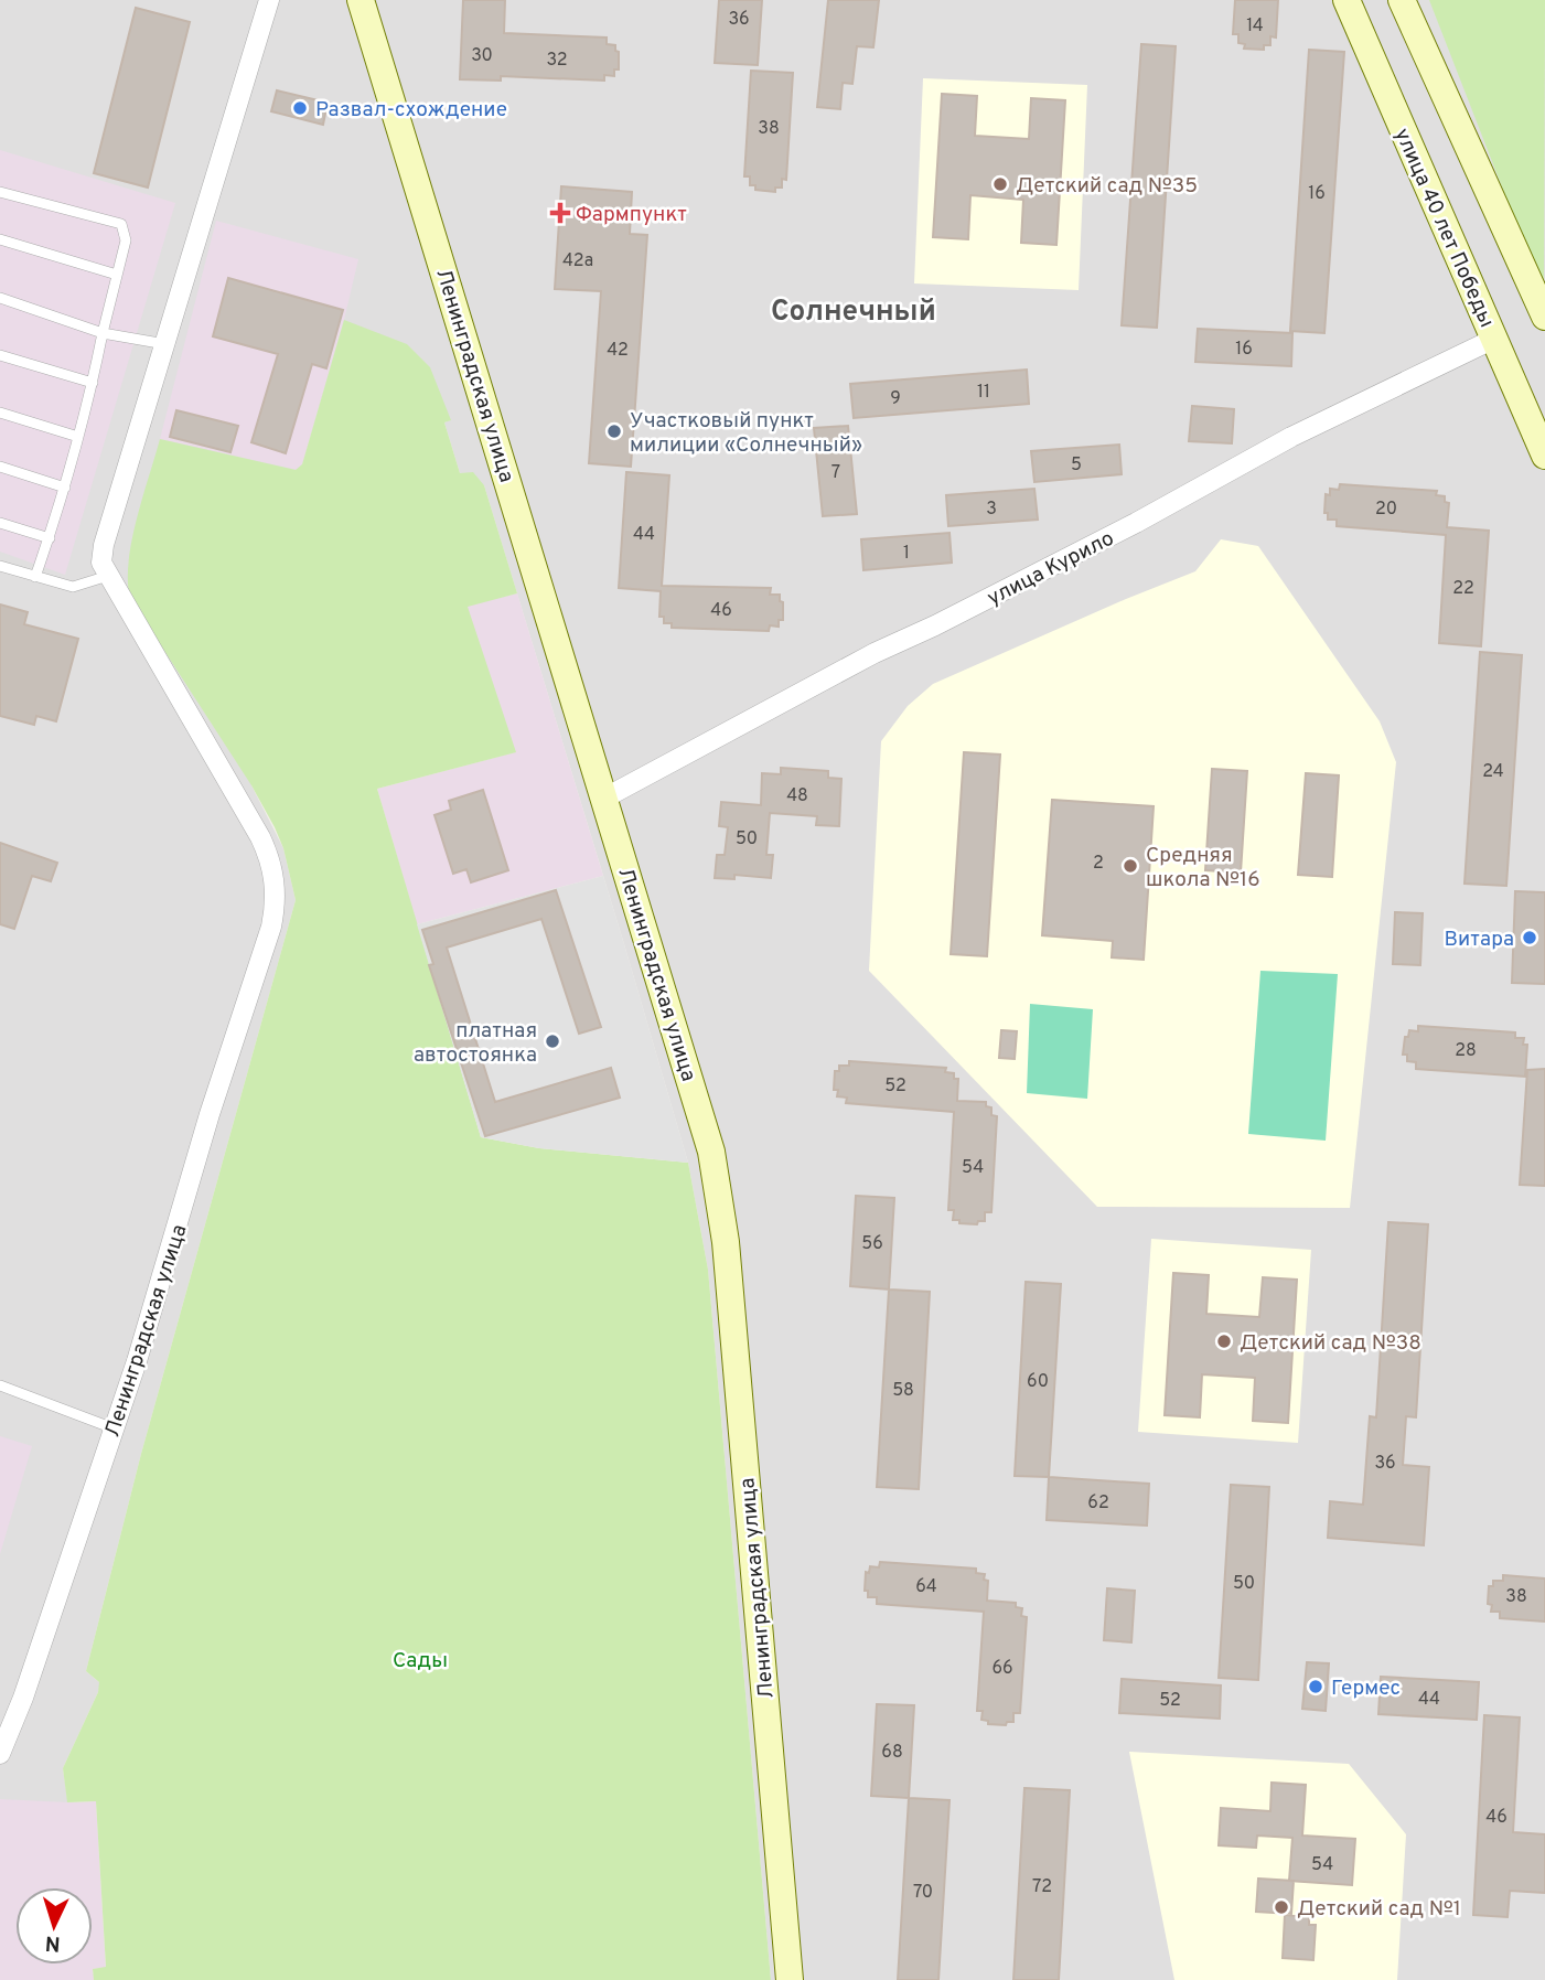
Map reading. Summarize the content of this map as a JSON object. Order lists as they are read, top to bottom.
{
  "streets": {
    "street": ["улица 40 лет Победы", "Ленинградская улица", "улица Курило"]
  },
  "crossings": [
    ["улица 40 лет Победы", "улица Курило"],
    ["Ленинградская улица", "улица Курило"]
  ],
  "districts": ["Солнечный"],
  "parks": ["Сады"],
  "places": {
    "other": [
      "Развал-схождение",
      "Детский сад №35",
      "Участковый пункт милиции «Солнечный»",
      "Средняя школа №16",
      "Витара",
      "платная автостоянка",
      "Детский сад №38",
      "Гермес",
      "Детский сад №1"
    ],
    "health": ["Фармпункт"]
  },
  "house_numbers": [
    "36",
    "14",
    "30",
    "32",
    "38",
    "16",
    "42a",
    "16",
    "42",
    "11",
    "9",
    "5",
    "7",
    "3",
    "20",
    "44",
    "1",
    "22",
    "46",
    "24",
    "48",
    "50",
    "2",
    "28",
    "52",
    "54",
    "56",
    "60",
    "58",
    "36",
    "62",
    "50",
    "64",
    "38",
    "66",
    "44",
    "52",
    "68",
    "46",
    "54",
    "72",
    "70"
  ],
  "north": "bottom"
}
